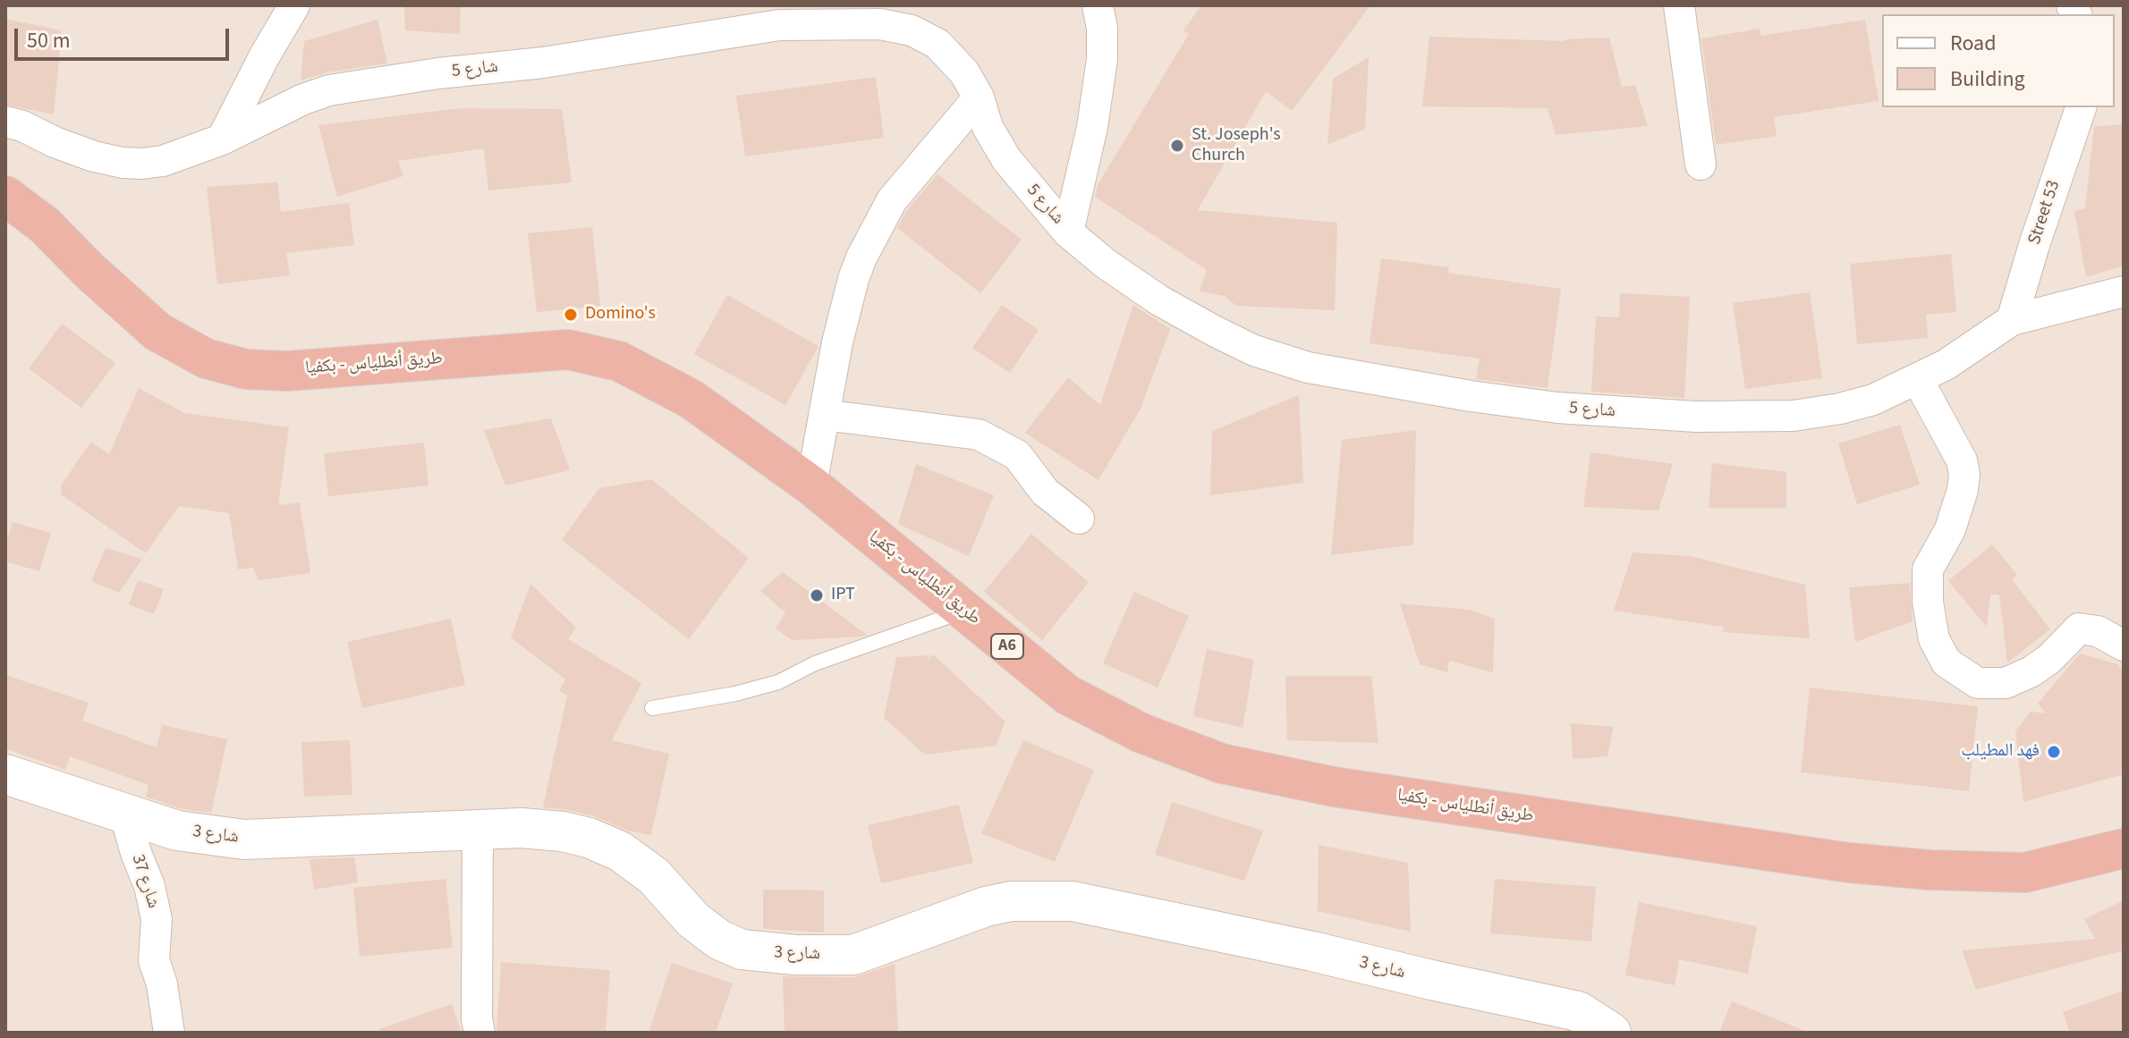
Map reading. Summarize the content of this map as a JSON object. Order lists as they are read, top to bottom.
{
  "streets": {
    "highway": ["طريق أنطلياس - بكفيا", "A6"],
    "street": [
      "شارع 5",
      "Street 53",
      "شارع 3",
      "شارع 37"
    ]
  },
  "crossings": [
    ["شارع 5", "Street 53"],
    ["شارع 3", "شارع 37"]
  ],
  "places": [
    "St. Joseph's Church",
    "Domino's",
    "IPT",
    "فهد المطيلب"
  ],
  "legend": ["Road", "Building"],
  "scale_bar": "50 m"
}
